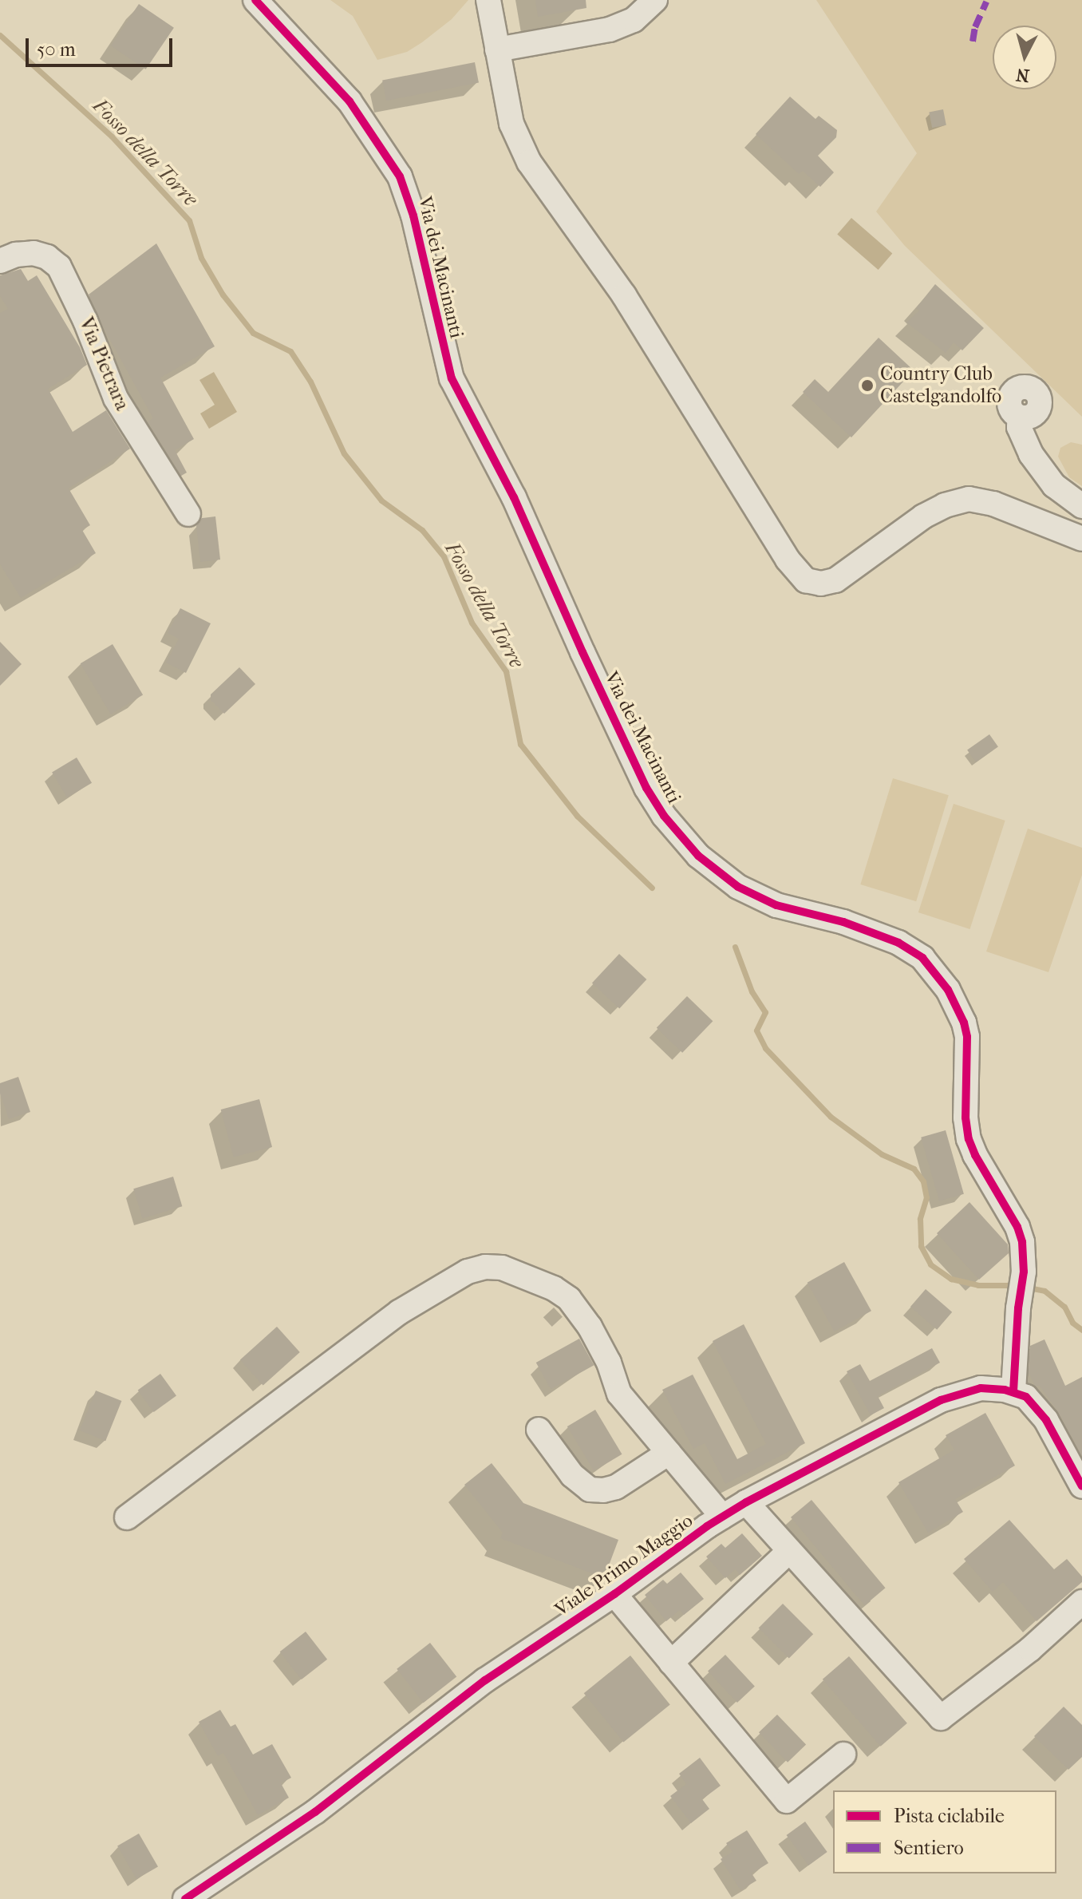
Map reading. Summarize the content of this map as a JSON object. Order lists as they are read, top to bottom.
{
  "streets": {
    "street": ["Via dei Macinanti", "Via Pietrara", "Viale Primo Maggio"]
  },
  "crossings": [
    ["Via dei Macinanti", "Viale Primo Maggio"]
  ],
  "water": ["Fosso della Torre"],
  "places": ["Country Club Castelgandolfo"],
  "legend": ["Pista ciclabile", "Sentiero"],
  "scale_bar": "50 m",
  "north": "bottom"
}
